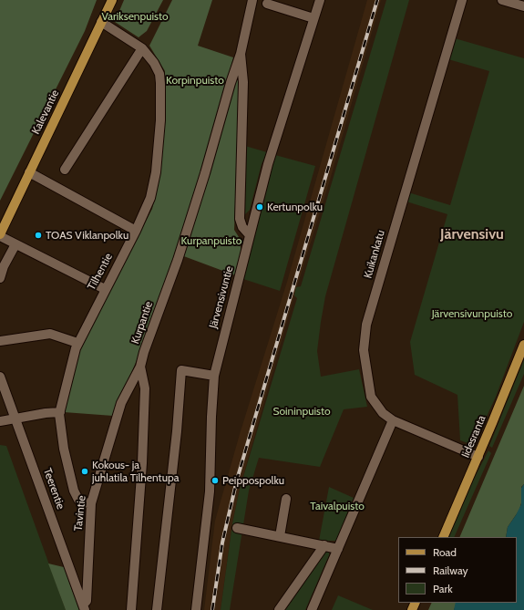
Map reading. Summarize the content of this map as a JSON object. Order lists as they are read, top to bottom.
{
  "streets": {
    "main road": ["Kalevantie", "Iidesranta"],
    "street": [
      "Kuikankatu",
      "Tilhentie",
      "Järvensivuntie",
      "Kurpantie",
      "Teerentie",
      "Tavintie"
    ]
  },
  "crossings": [
    ["Kalevantie", "Tilhentie"],
    ["Kuikankatu", "Iidesranta"],
    ["Tilhentie", "Tavintie"],
    ["Kurpantie", "Tavintie"],
    ["Teerentie", "Tavintie"]
  ],
  "districts": ["Järvensivu"],
  "parks": [
    "Variksenpuisto",
    "Korpinpuisto",
    "Kurpanpuisto",
    "Järvensivunpuisto",
    "Soininpuisto",
    "Taivalpuisto"
  ],
  "places": [
    "Kertunpolku",
    "TOAS Viklanpolku",
    "Kokous- ja juhlatila Tilhentupa",
    "Peippospolku"
  ],
  "legend": ["Road", "Railway", "Park"]
}
